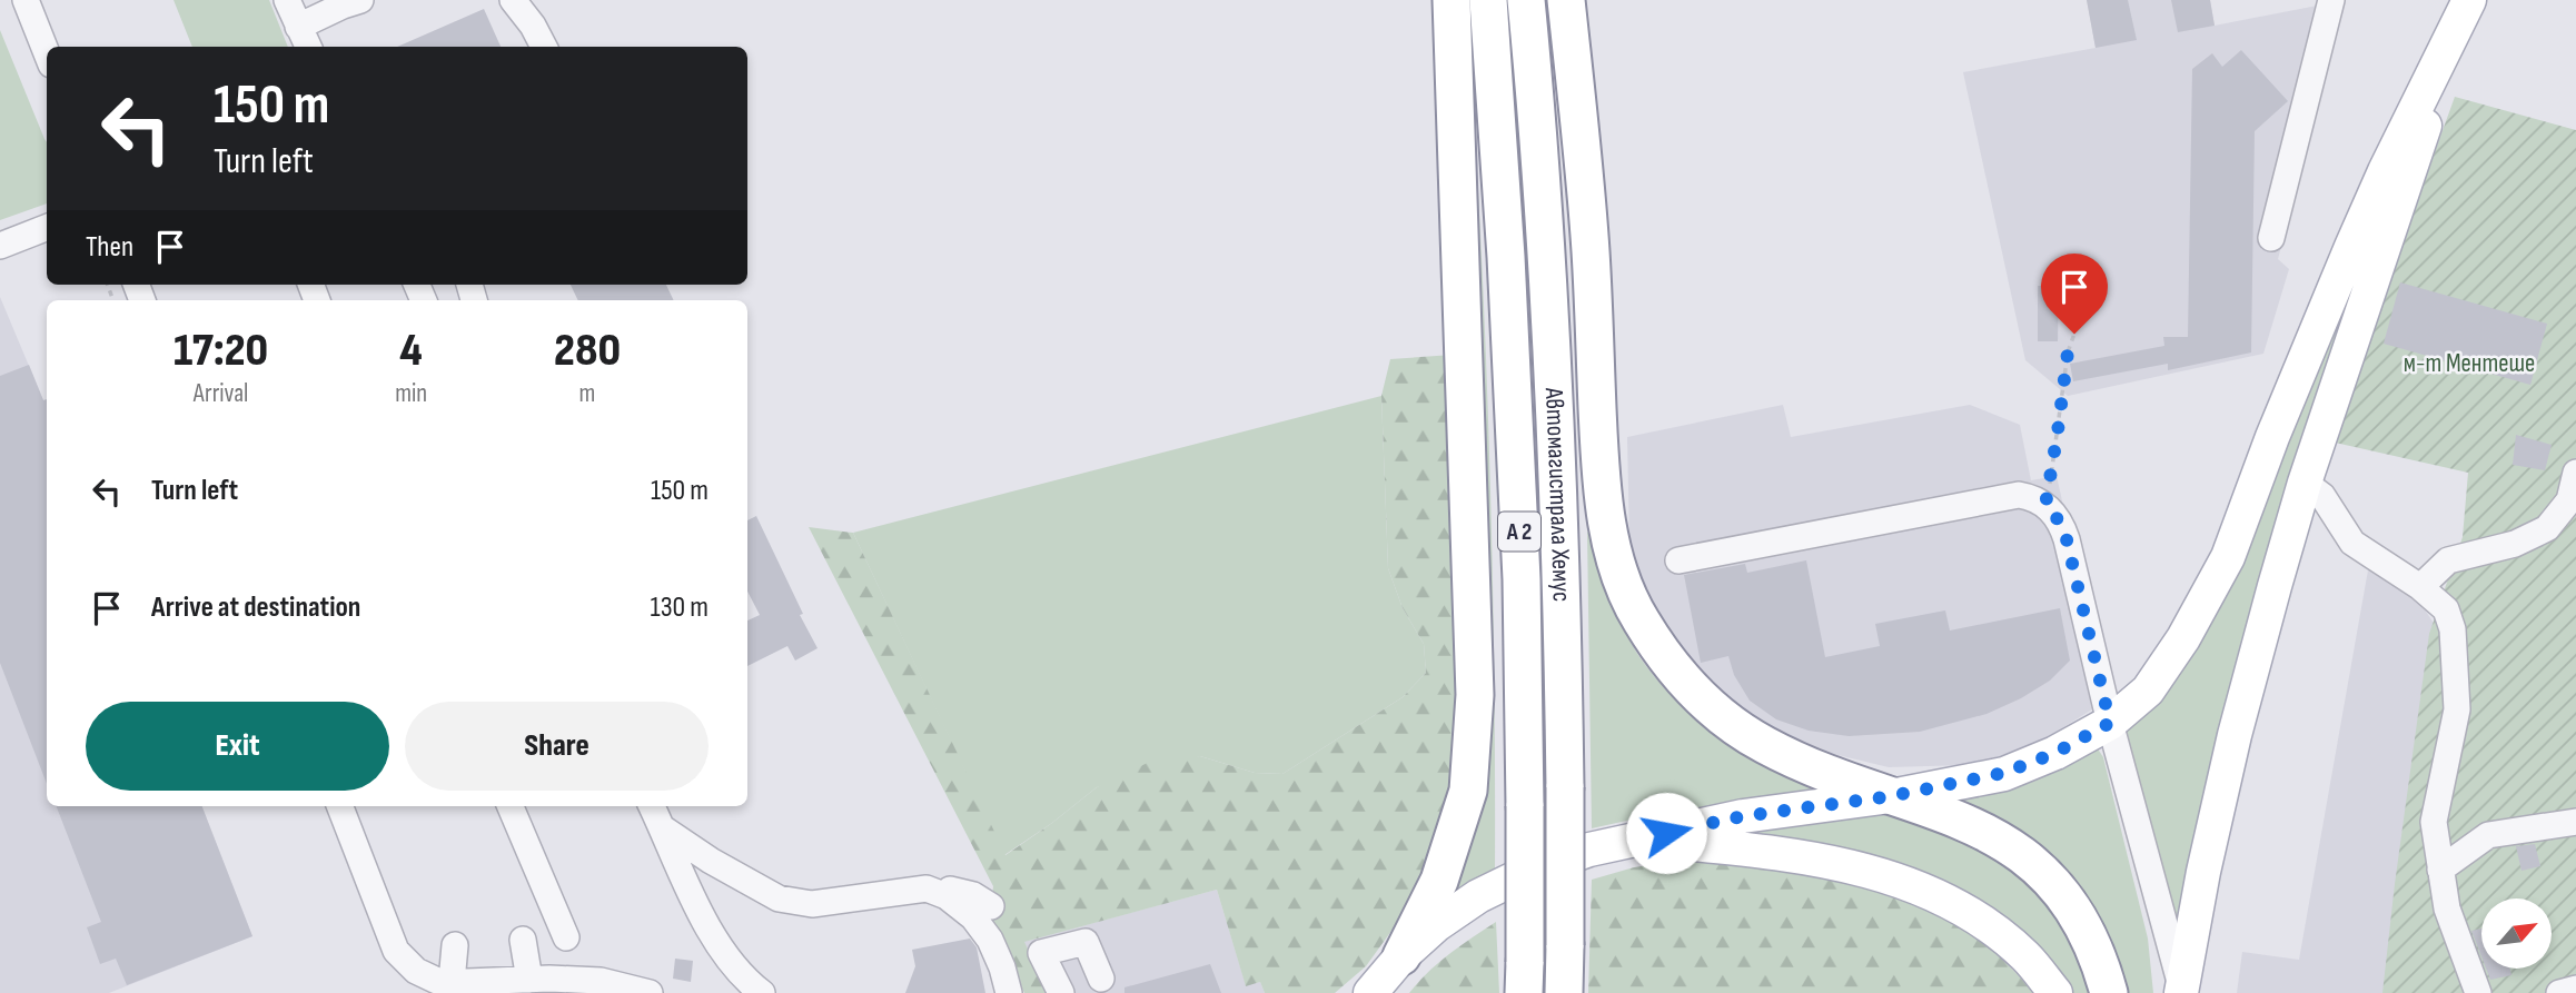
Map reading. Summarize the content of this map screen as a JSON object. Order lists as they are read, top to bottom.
{
  "streets": {
    "highway": ["Автомагистрала Хемус", "A 2"]
  },
  "parks": ["м-т Ментeше"],
  "north": "top right",
  "page": {
    "turn": ["150 m", "Turn left"],
    "then": "Then",
    "eta": [
      "17:20",
      "Arrival",
      "4",
      "min",
      "280",
      "m"
    ],
    "list": [
      {
        "name": "Turn left",
        "value": "150 m"
      },
      {
        "name": "Arrive at destination",
        "value": "130 m"
      }
    ],
    "buttons": ["Exit", "Share"]
  }
}
